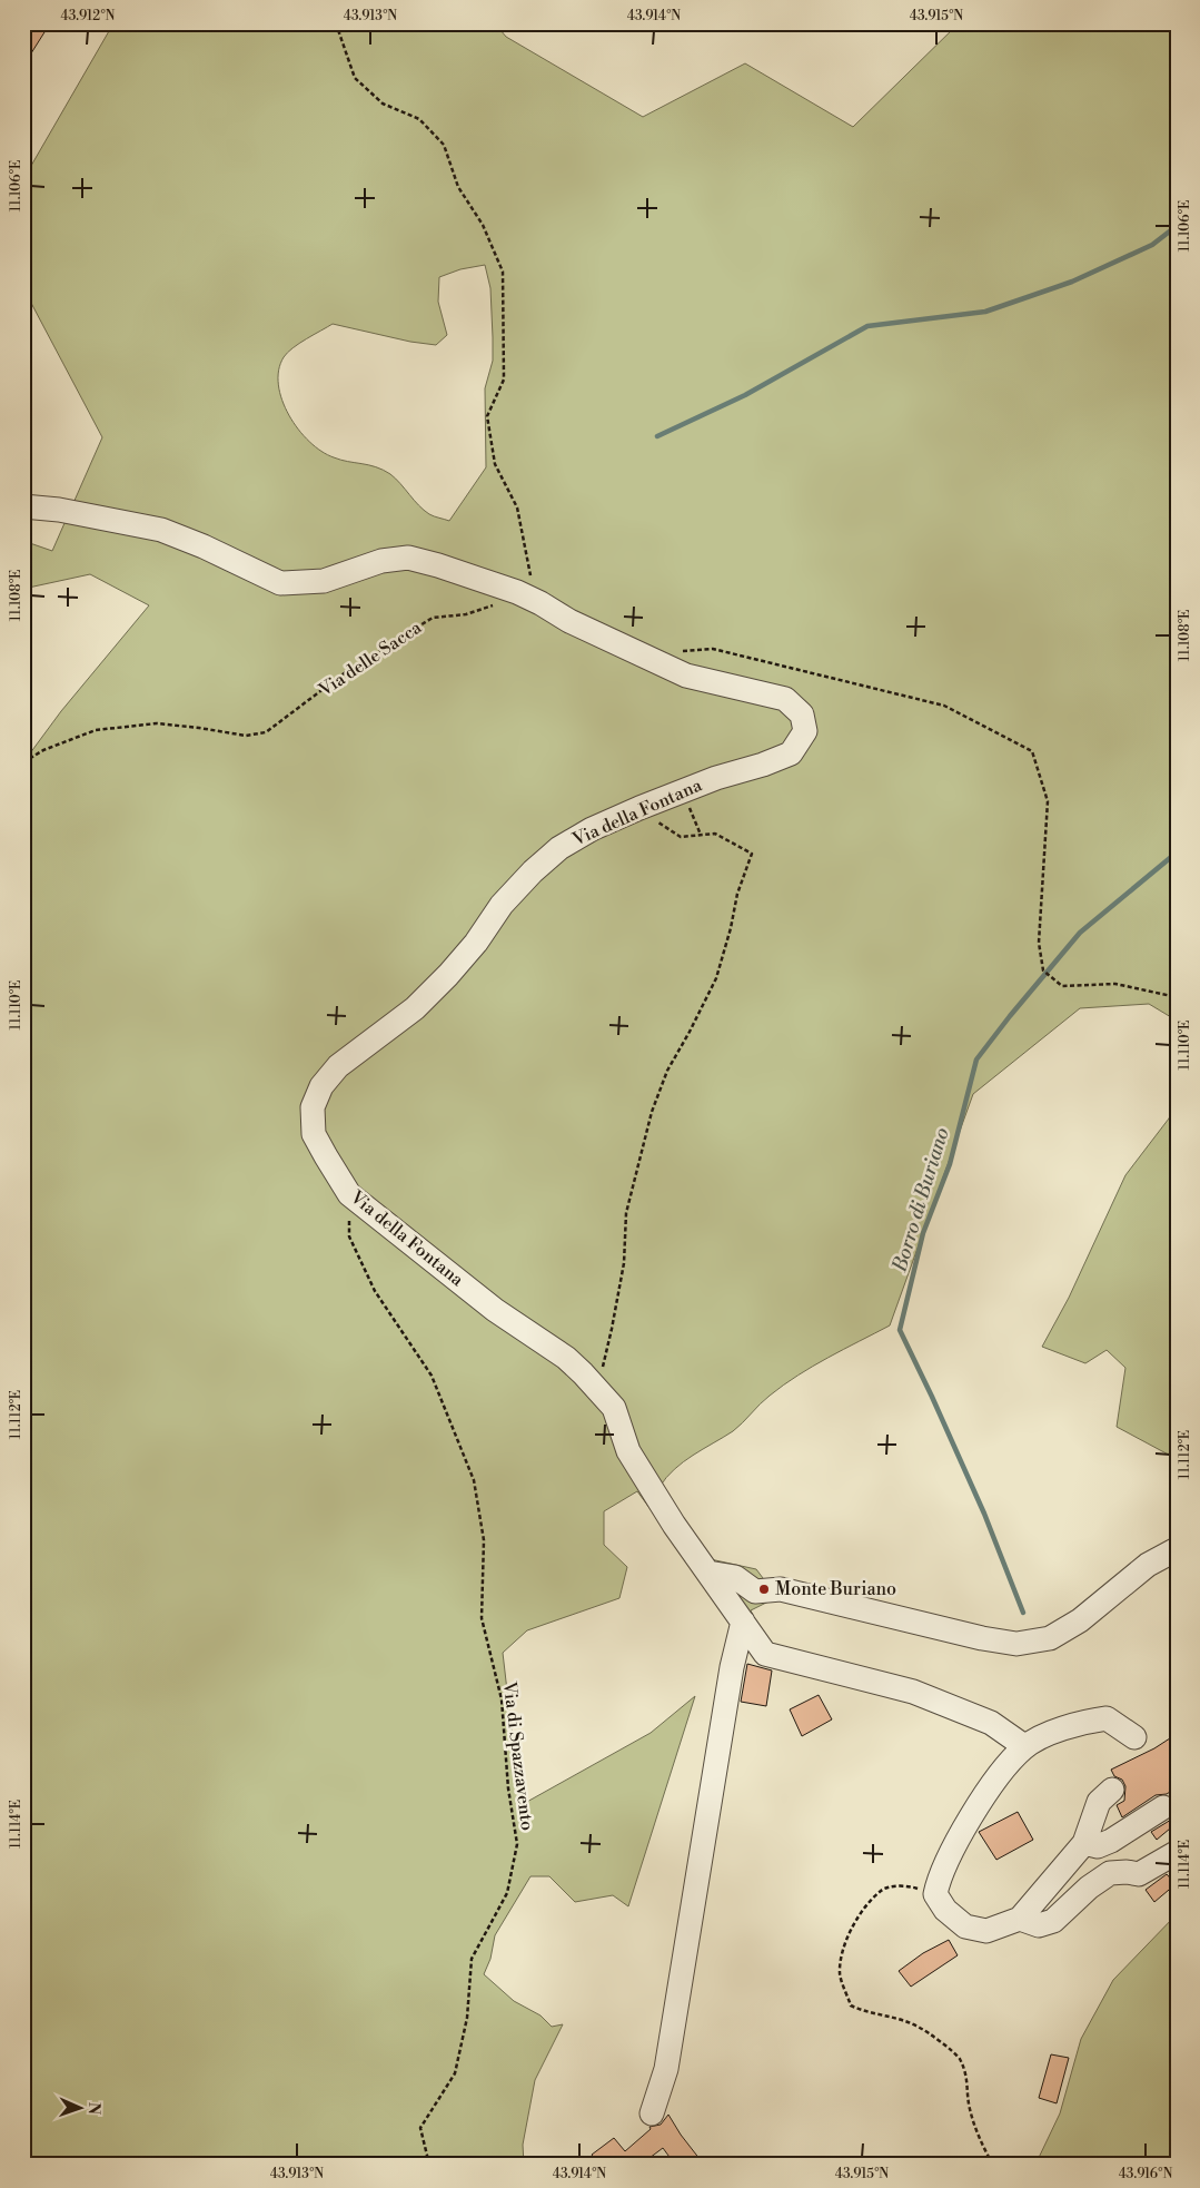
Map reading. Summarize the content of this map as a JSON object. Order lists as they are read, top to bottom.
{
  "streets": {
    "street": ["Via della Fontana"],
    "path": ["Via delle Sacca", "Via di Spazzavento"]
  },
  "crossings": [
    ["Via delle Sacca", "Via della Fontana"],
    ["Via della Fontana", "Via di Spazzavento"]
  ],
  "water": ["Borro di Buriano"],
  "places": ["Monte Buriano"],
  "north": "right",
  "coordinates": [
    "43.912°N",
    "43.913°N",
    "43.914°N",
    "43.915°N",
    "11.106°E",
    "11.108°E",
    "11.110°E",
    "11.112°E",
    "11.114°E",
    "43.916°N"
  ]
}
